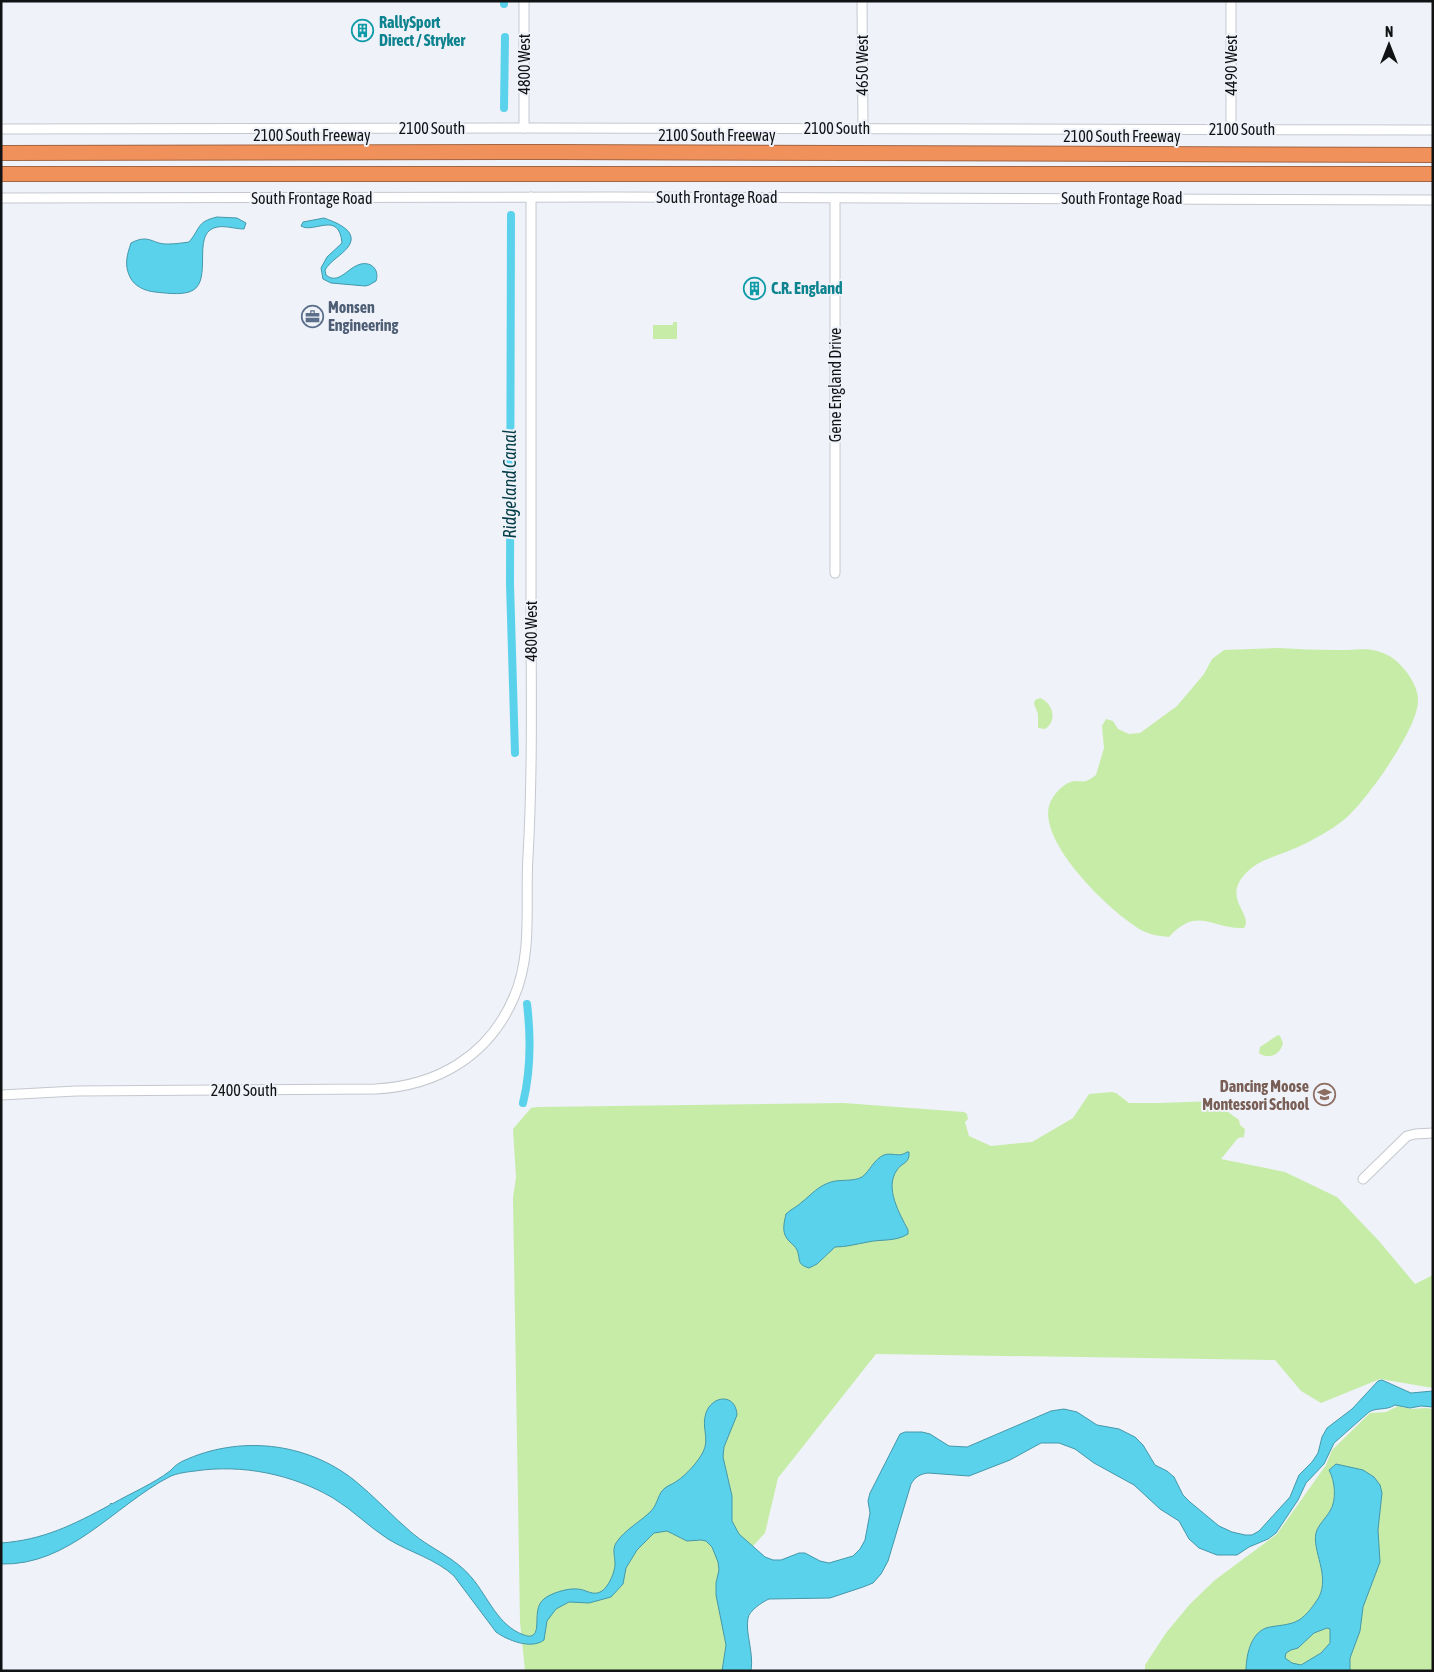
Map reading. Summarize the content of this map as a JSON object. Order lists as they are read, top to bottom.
{
  "streets": {
    "highway": ["2100 South Freeway"],
    "street": [
      "4800 West",
      "4650 West",
      "4490 West",
      "2100 South",
      "South Frontage Road",
      "Gene England Drive",
      "2400 South"
    ]
  },
  "crossings": [
    ["4800 West", "2100 South"],
    ["4800 West", "South Frontage Road"],
    ["4800 West", "2400 South"],
    ["4650 West", "2100 South"],
    ["4490 West", "2100 South"],
    ["South Frontage Road", "Gene England Drive"]
  ],
  "water": ["Ridgeland Canal"],
  "places": {
    "building": ["RallySport Direct / Stryker", "C.R. England"],
    "office": ["Monsen Engineering"],
    "school or university": ["Dancing Moose Montessori School"]
  },
  "north": "top"
}
